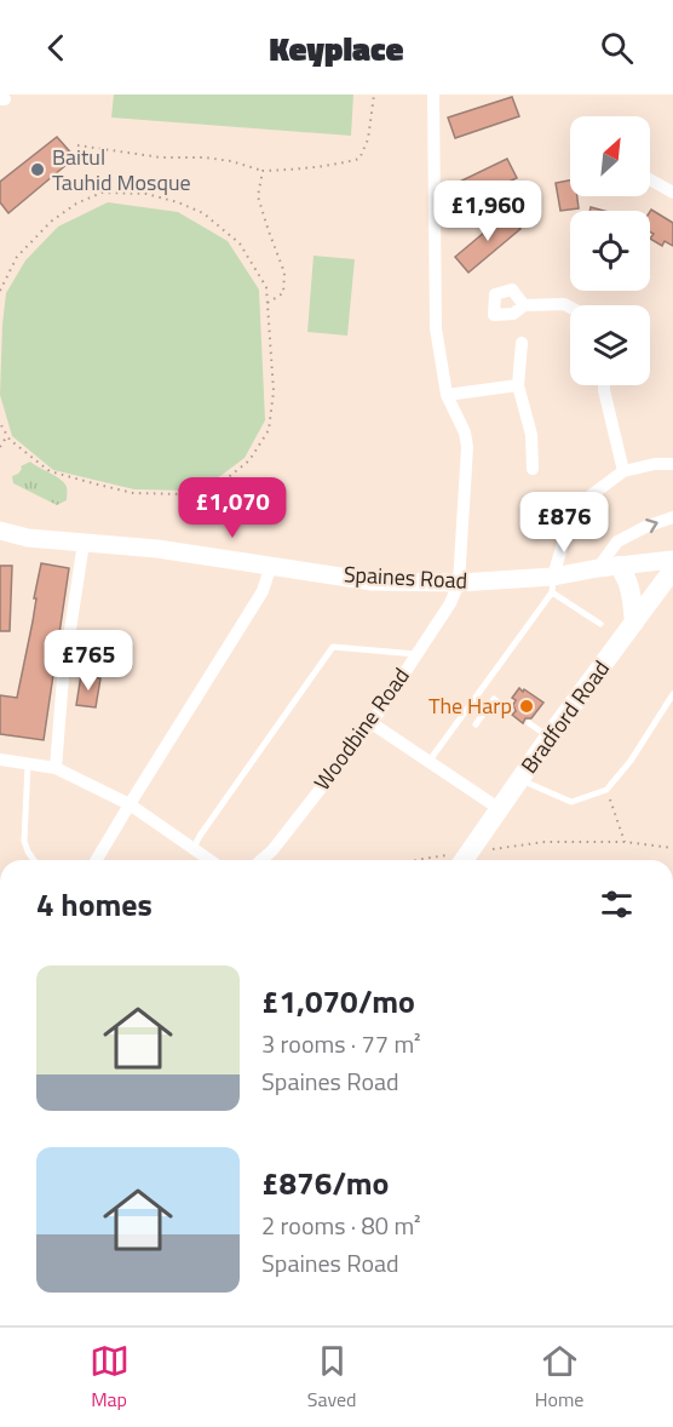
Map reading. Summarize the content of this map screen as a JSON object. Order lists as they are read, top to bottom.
{
  "streets": {
    "main road": ["Bradford Road"],
    "street": ["Spaines Road", "Woodbine Road"]
  },
  "crossings": [
    ["Spaines Road", "Woodbine Road"]
  ],
  "places": ["Baitul Tauhid Mosque", "The Harp"],
  "north": "top right",
  "page": {
    "header": "Keyplace",
    "price": [
      "£1,960",
      "£1,070",
      "£876",
      "£765"
    ],
    "heading": "4 homes",
    "list": [
      {
        "name": "£1,070/mo",
        "note": "3 rooms · 77 m² · Spaines Road"
      },
      {
        "name": "£876/mo",
        "note": "2 rooms · 80 m² · Spaines Road"
      }
    ],
    "tabs": ["Map", "Saved", "Home"]
  }
}
